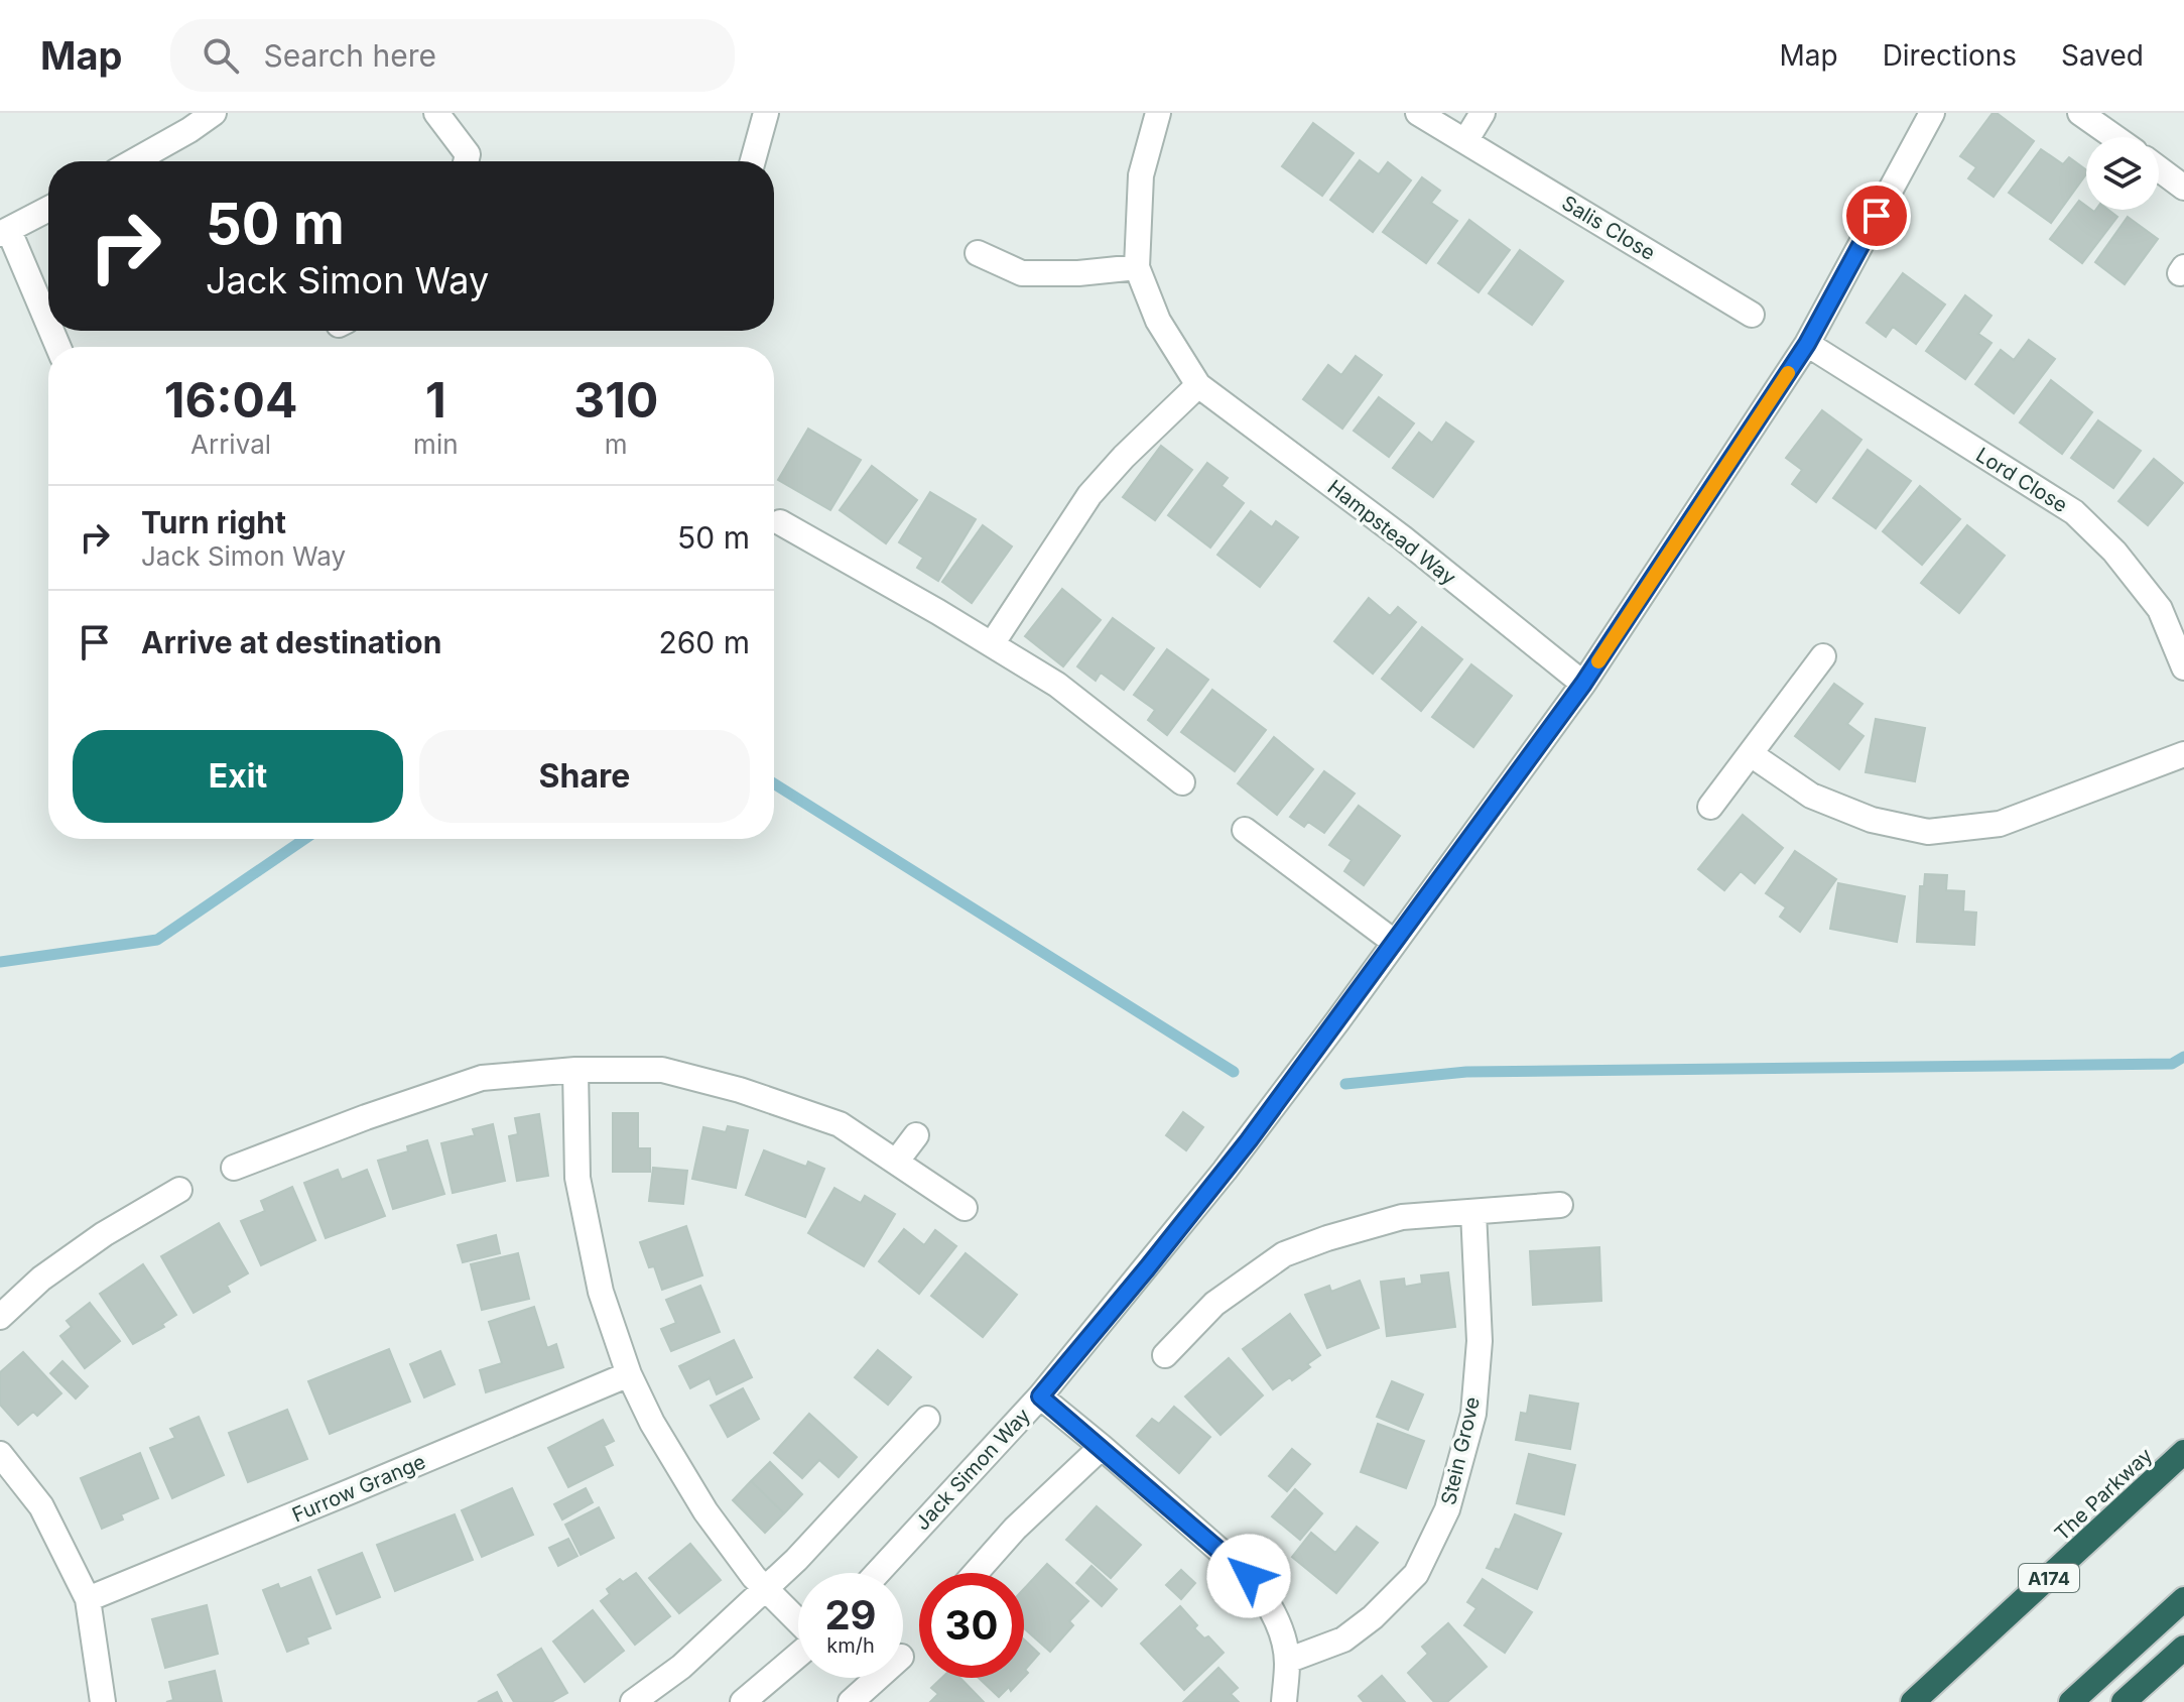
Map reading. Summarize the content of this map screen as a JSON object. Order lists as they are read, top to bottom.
{
  "streets": {
    "highway": ["The Parkway", "A174"],
    "street": [
      "Salis Close",
      "Lord Close",
      "Hampstead Way",
      "Stein Grove",
      "Jack Simon Way",
      "Furrow Grange"
    ]
  },
  "crossings": [
    ["Lord Close", "Jack Simon Way"],
    ["Hampstead Way", "Jack Simon Way"]
  ],
  "page": {
    "header": "Map",
    "search": "Search here",
    "nav": ["Map", "Directions", "Saved"],
    "turn": ["50 m", "Jack Simon Way"],
    "eta": [
      "16:04",
      "Arrival",
      "1",
      "min",
      "310",
      "m"
    ],
    "list": [
      {
        "name": "Turn right",
        "note": "Jack Simon Way",
        "value": "50 m"
      },
      {
        "name": "Arrive at destination",
        "value": "260 m"
      }
    ],
    "buttons": ["Exit", "Share"],
    "speed": "29 km/h",
    "limit": "30"
  }
}
